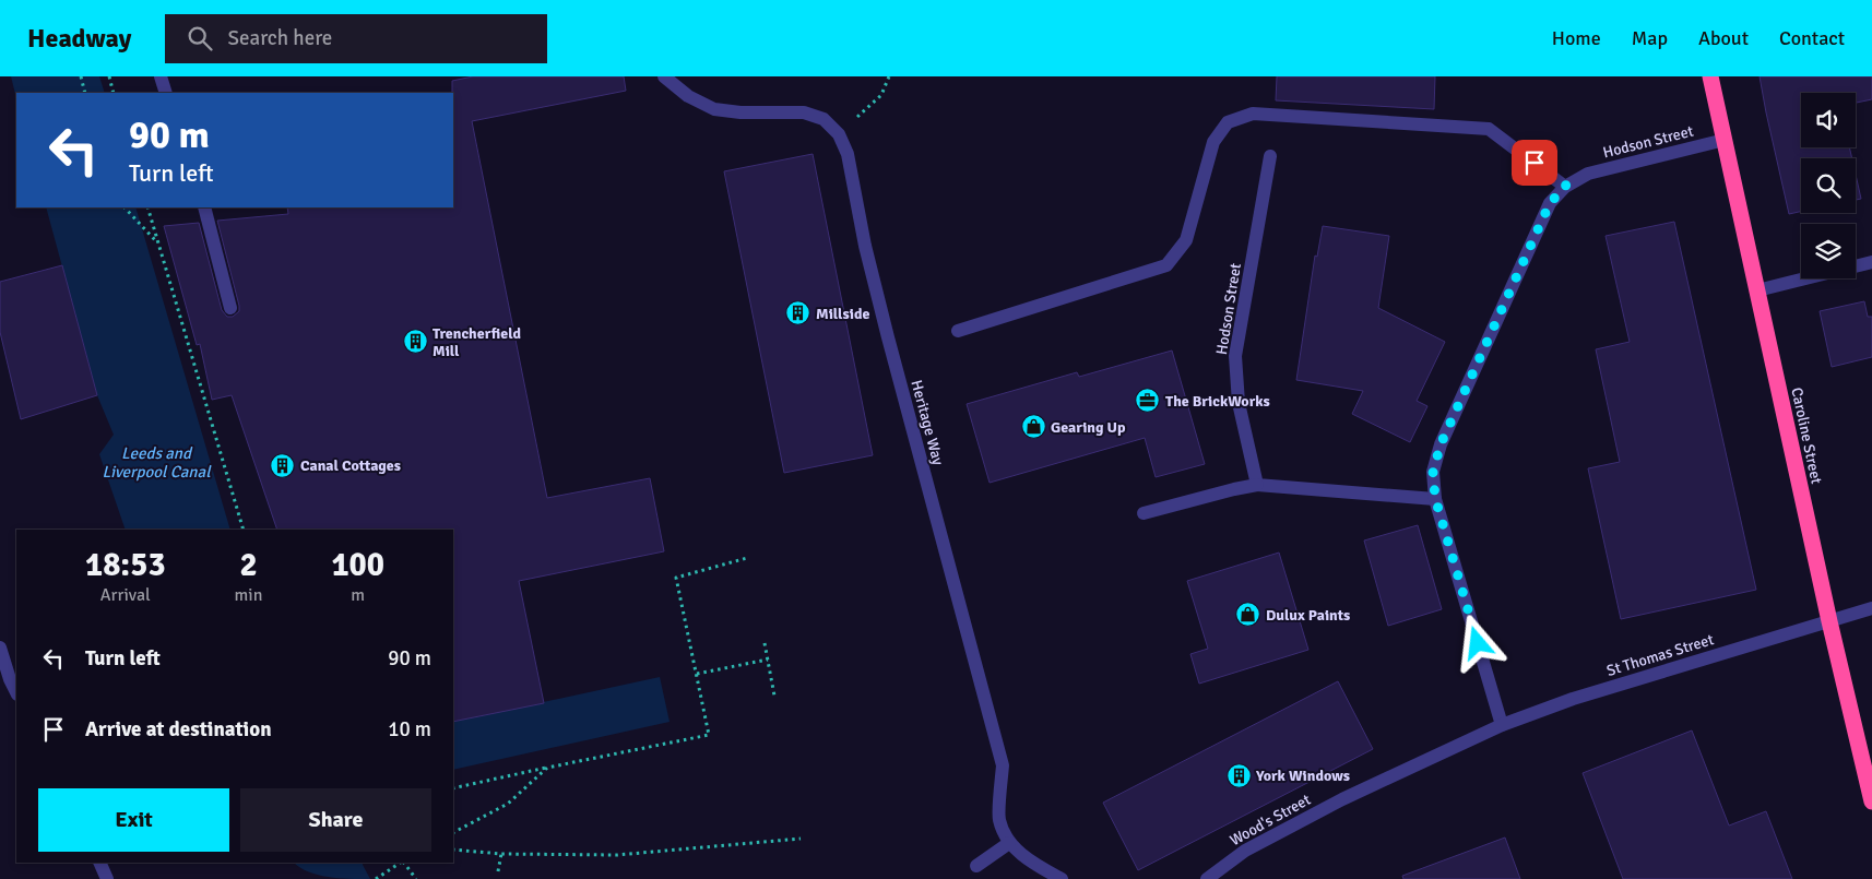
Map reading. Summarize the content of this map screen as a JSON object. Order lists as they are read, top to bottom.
{
  "streets": {
    "highway": ["Caroline Street"],
    "street": [
      "Hodson Street",
      "Heritage Way",
      "St Thomas Street",
      "Wood's Street"
    ]
  },
  "crossings": [
    ["Hodson Street", "Caroline Street"],
    ["Hodson Street", "St Thomas Street"],
    ["Hodson Street", "Wood's Street"],
    ["Caroline Street", "St Thomas Street"],
    ["St Thomas Street", "Wood's Street"]
  ],
  "water": ["Leeds and Liverpool Canal"],
  "places": {
    "building": [
      "Millside",
      "Trencherfield Mill",
      "Canal Cottages",
      "York Windows"
    ],
    "office": ["The BrickWorks"],
    "shop": ["Gearing Up", "Dulux Paints"]
  },
  "page": {
    "header": "Headway",
    "search": "Search here",
    "nav": [
      "Home",
      "Map",
      "About",
      "Contact"
    ],
    "turn": ["90 m", "Turn left"],
    "eta": [
      "18:53",
      "Arrival",
      "2",
      "min",
      "100",
      "m"
    ],
    "list": [
      {
        "name": "Turn left",
        "value": "90 m"
      },
      {
        "name": "Arrive at destination",
        "value": "10 m"
      }
    ],
    "buttons": ["Exit", "Share"]
  }
}
